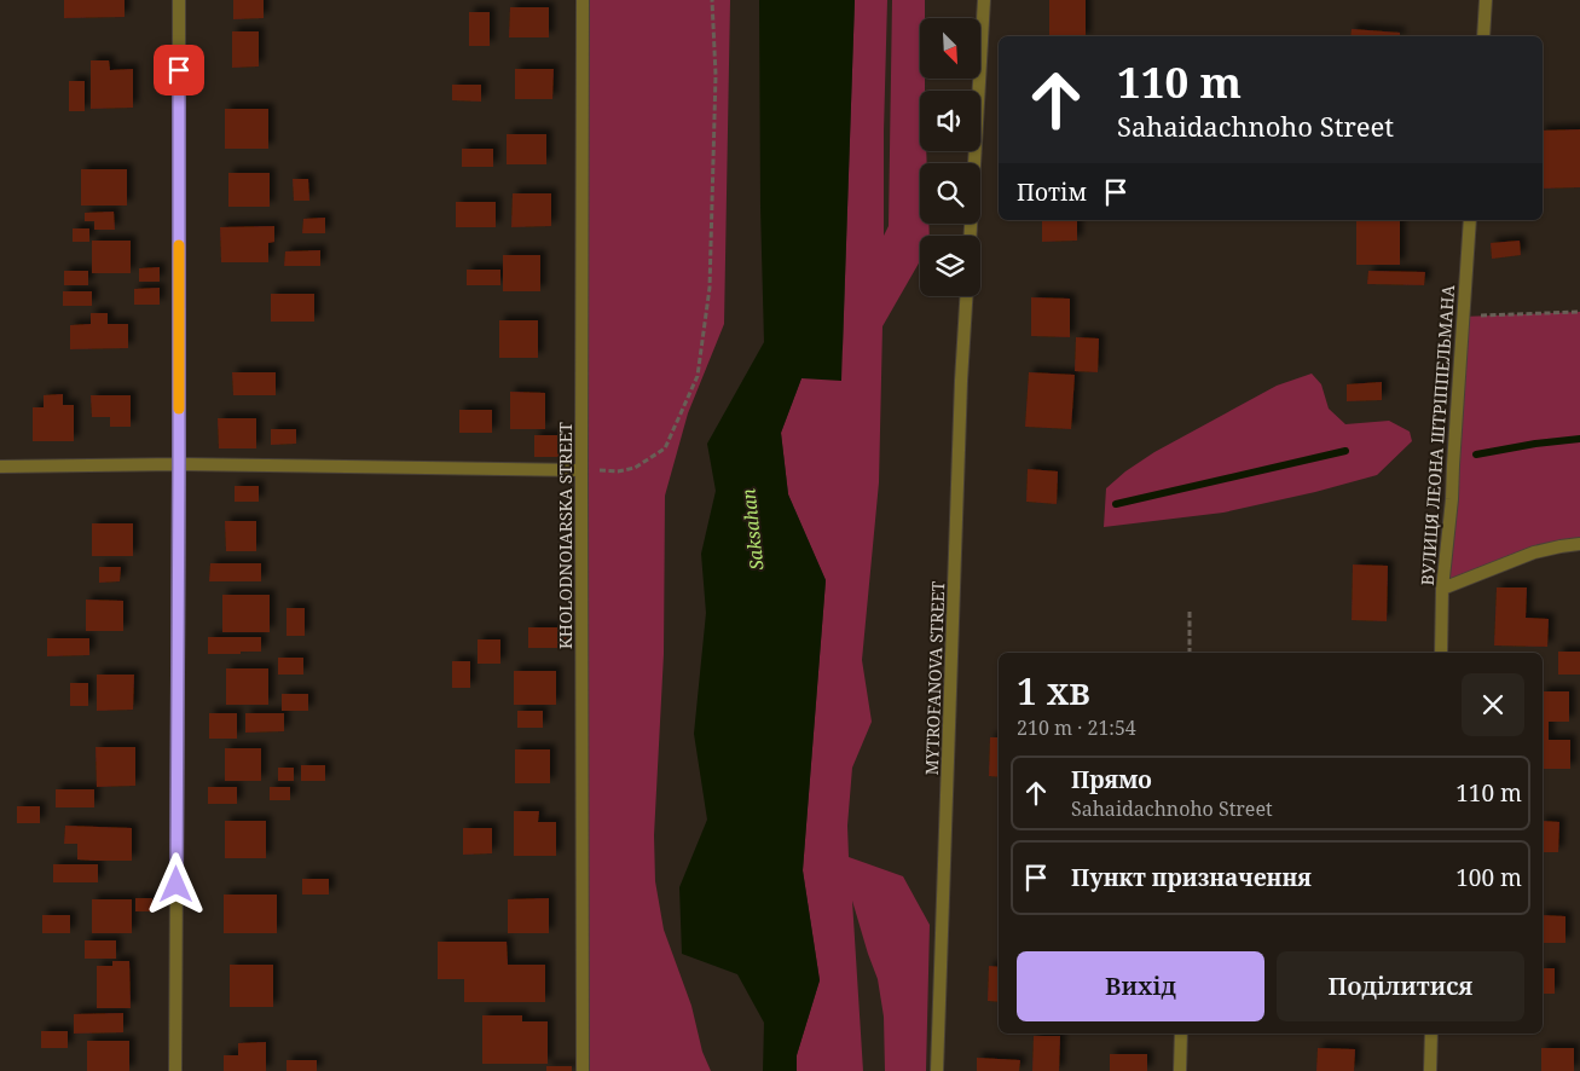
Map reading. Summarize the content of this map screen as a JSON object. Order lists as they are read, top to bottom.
{
  "streets": {
    "street": ["ВУЛИЦЯ ЛЕОНА ШТРІППЕЛЬМАНА", "KHOLODNOIARSKA STREET", "MYTROFANOVA STREET"]
  },
  "water": ["Saksahan"],
  "north": "bottom right",
  "page": {
    "turn": ["110 m", "Sahaidachnoho Street"],
    "then": "Потім",
    "heading": ["1 хв", "210 m · 21:54"],
    "list": [
      {
        "name": "Прямо",
        "note": "Sahaidachnoho Street",
        "value": "110 m"
      },
      {
        "name": "Пункт призначення",
        "value": "100 m"
      }
    ],
    "buttons": ["Вихід", "Поділитися"]
  }
}
